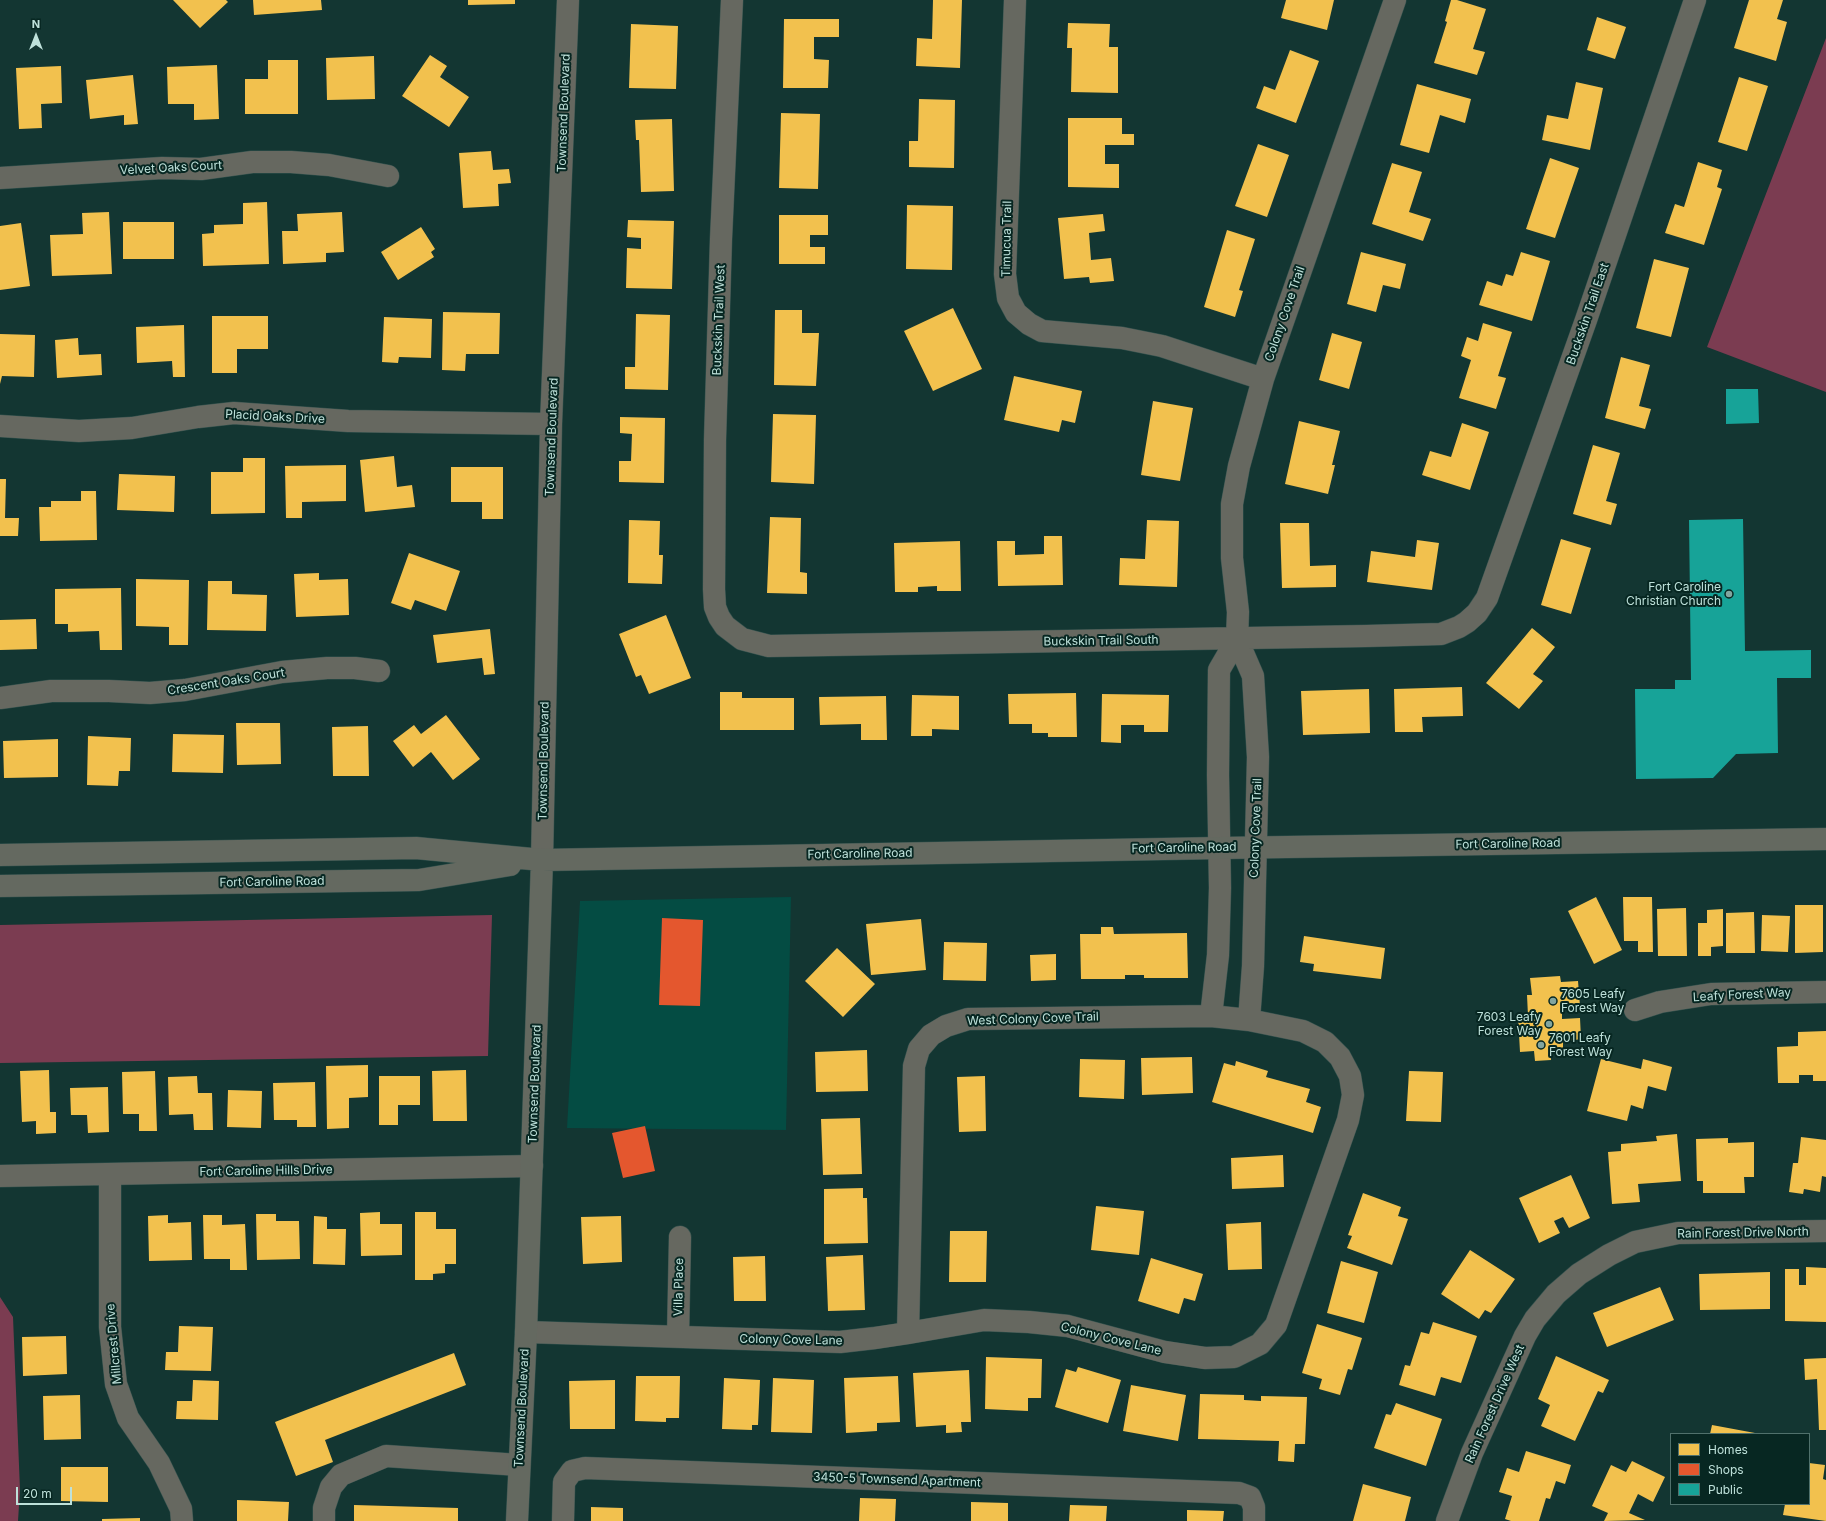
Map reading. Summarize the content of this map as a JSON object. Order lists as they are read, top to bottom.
{
  "streets": {
    "street": [
      "Townsend Boulevard",
      "Velvet Oaks Court",
      "Timucua Trail",
      "Colony Cove Trail",
      "Buckskin Trail East",
      "Buckskin Trail West",
      "Placid Oaks Drive",
      "Buckskin Trail South",
      "Crescent Oaks Court",
      "Fort Caroline Road",
      "Leafy Forest Way",
      "West Colony Cove Trail",
      "Fort Caroline Hills Drive",
      "Rain Forest Drive North",
      "Villa Place",
      "Colony Cove Lane",
      "Millcrest Drive",
      "Rain Forest Drive West",
      "3450-5 Townsend Apartment"
    ]
  },
  "crossings": [
    ["Townsend Boulevard", "Placid Oaks Drive"],
    ["Townsend Boulevard", "Fort Caroline Road"],
    ["Townsend Boulevard", "Fort Caroline Hills Drive"],
    ["Townsend Boulevard", "Colony Cove Lane"],
    ["Timucua Trail", "Colony Cove Trail"],
    ["Colony Cove Trail", "Buckskin Trail South"],
    ["Colony Cove Trail", "Fort Caroline Road"],
    ["Colony Cove Trail", "West Colony Cove Trail"],
    ["Colony Cove Trail", "Colony Cove Lane"],
    ["Buckskin Trail East", "Buckskin Trail South"],
    ["Buckskin Trail West", "Buckskin Trail South"],
    ["West Colony Cove Trail", "Colony Cove Lane"],
    ["Fort Caroline Hills Drive", "Millcrest Drive"],
    ["Rain Forest Drive North", "Rain Forest Drive West"],
    ["Villa Place", "Colony Cove Lane"]
  ],
  "places": [
    "Fort Caroline Christian Church",
    "7605 Leafy Forest Way",
    "7603 Leafy Forest Way",
    "7601 Leafy Forest Way"
  ],
  "legend": ["Homes", "Shops", "Public"],
  "scale_bar": "20 m",
  "north": "top"
}
